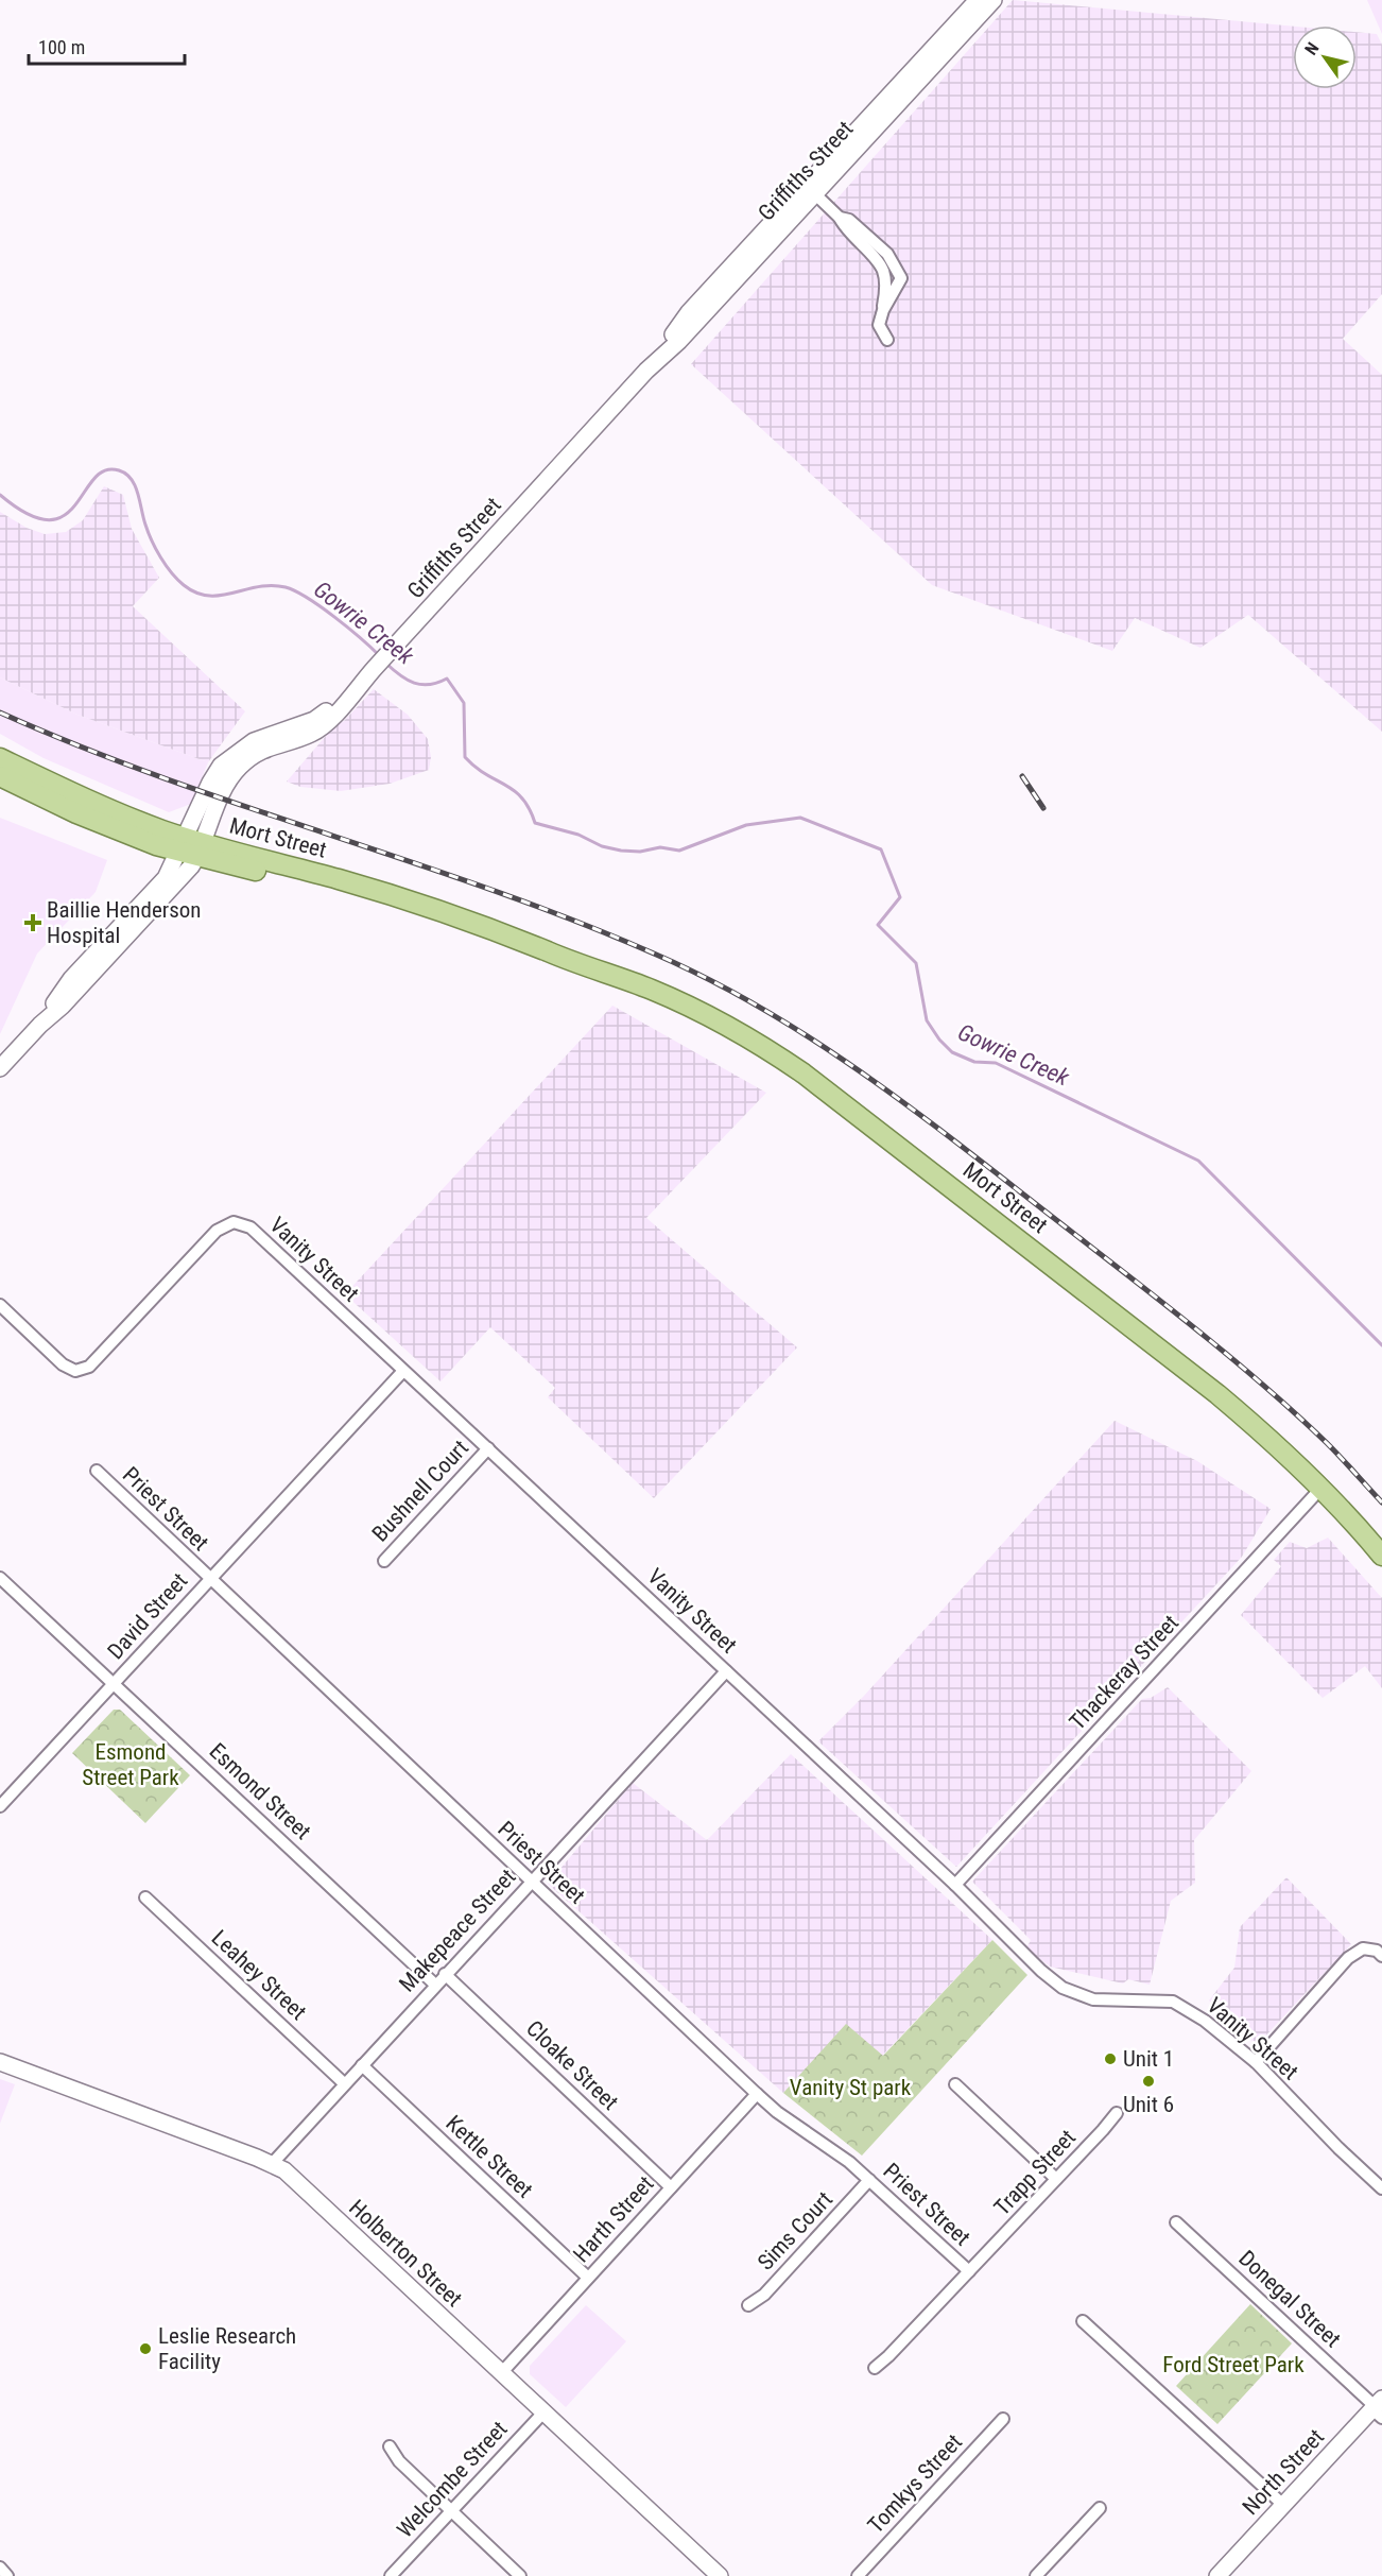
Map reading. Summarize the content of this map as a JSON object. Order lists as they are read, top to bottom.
{
  "streets": {
    "main road": ["Mort Street"],
    "street": [
      "Griffiths Street",
      "Vanity Street",
      "Bushnell Court",
      "Priest Street",
      "David Street",
      "Thackeray Street",
      "Esmond Street",
      "Makepeace Street",
      "Leahey Street",
      "Cloake Street",
      "Kettle Street",
      "Trapp Street",
      "Harth Street",
      "Sims Court",
      "Holberton Street",
      "Donegal Street",
      "North Street",
      "Welcombe Street",
      "Tomkys Street"
    ]
  },
  "crossings": [
    ["Griffiths Street", "Mort Street"],
    ["Mort Street", "Thackeray Street"],
    ["Vanity Street", "Bushnell Court"],
    ["Vanity Street", "David Street"],
    ["Vanity Street", "Thackeray Street"],
    ["Vanity Street", "Makepeace Street"],
    ["Priest Street", "David Street"],
    ["Priest Street", "Makepeace Street"],
    ["Priest Street", "Trapp Street"],
    ["Priest Street", "Harth Street"],
    ["Priest Street", "Sims Court"],
    ["David Street", "Esmond Street"],
    ["Esmond Street", "Makepeace Street"],
    ["Makepeace Street", "Leahey Street"],
    ["Makepeace Street", "Cloake Street"],
    ["Makepeace Street", "Kettle Street"],
    ["Makepeace Street", "Holberton Street"],
    ["Cloake Street", "Harth Street"],
    ["Kettle Street", "Harth Street"],
    ["Harth Street", "Holberton Street"],
    ["Holberton Street", "Welcombe Street"],
    ["Donegal Street", "North Street"]
  ],
  "water": ["Gowrie Creek"],
  "parks": ["Esmond Street Park", "Vanity St park", "Ford Street Park"],
  "places": {
    "health": ["Baillie Henderson Hospital"],
    "other": ["Unit 1", "Unit 6", "Leslie Research Facility"]
  },
  "scale_bar": "100 m",
  "north": "top left"
}
